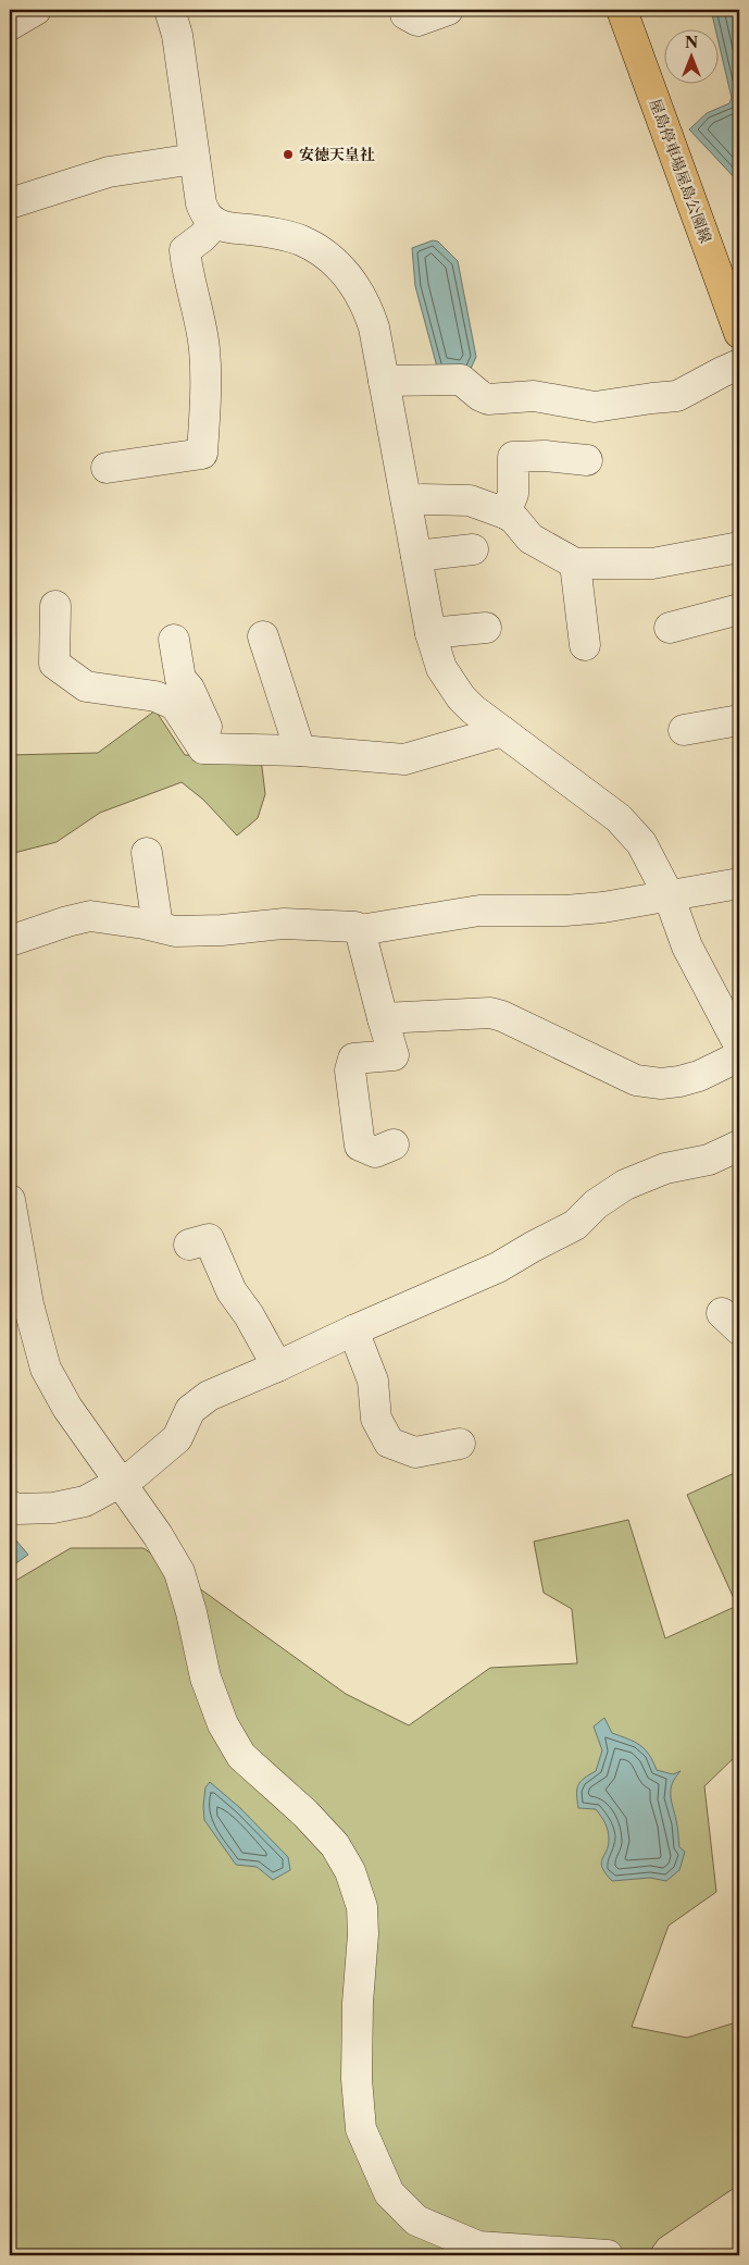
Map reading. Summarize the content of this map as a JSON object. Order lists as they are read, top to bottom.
{
  "streets": {
    "main road": ["屋島停車場屋島公園線"]
  },
  "places": ["安徳天皇社"],
  "north": "top"
}
